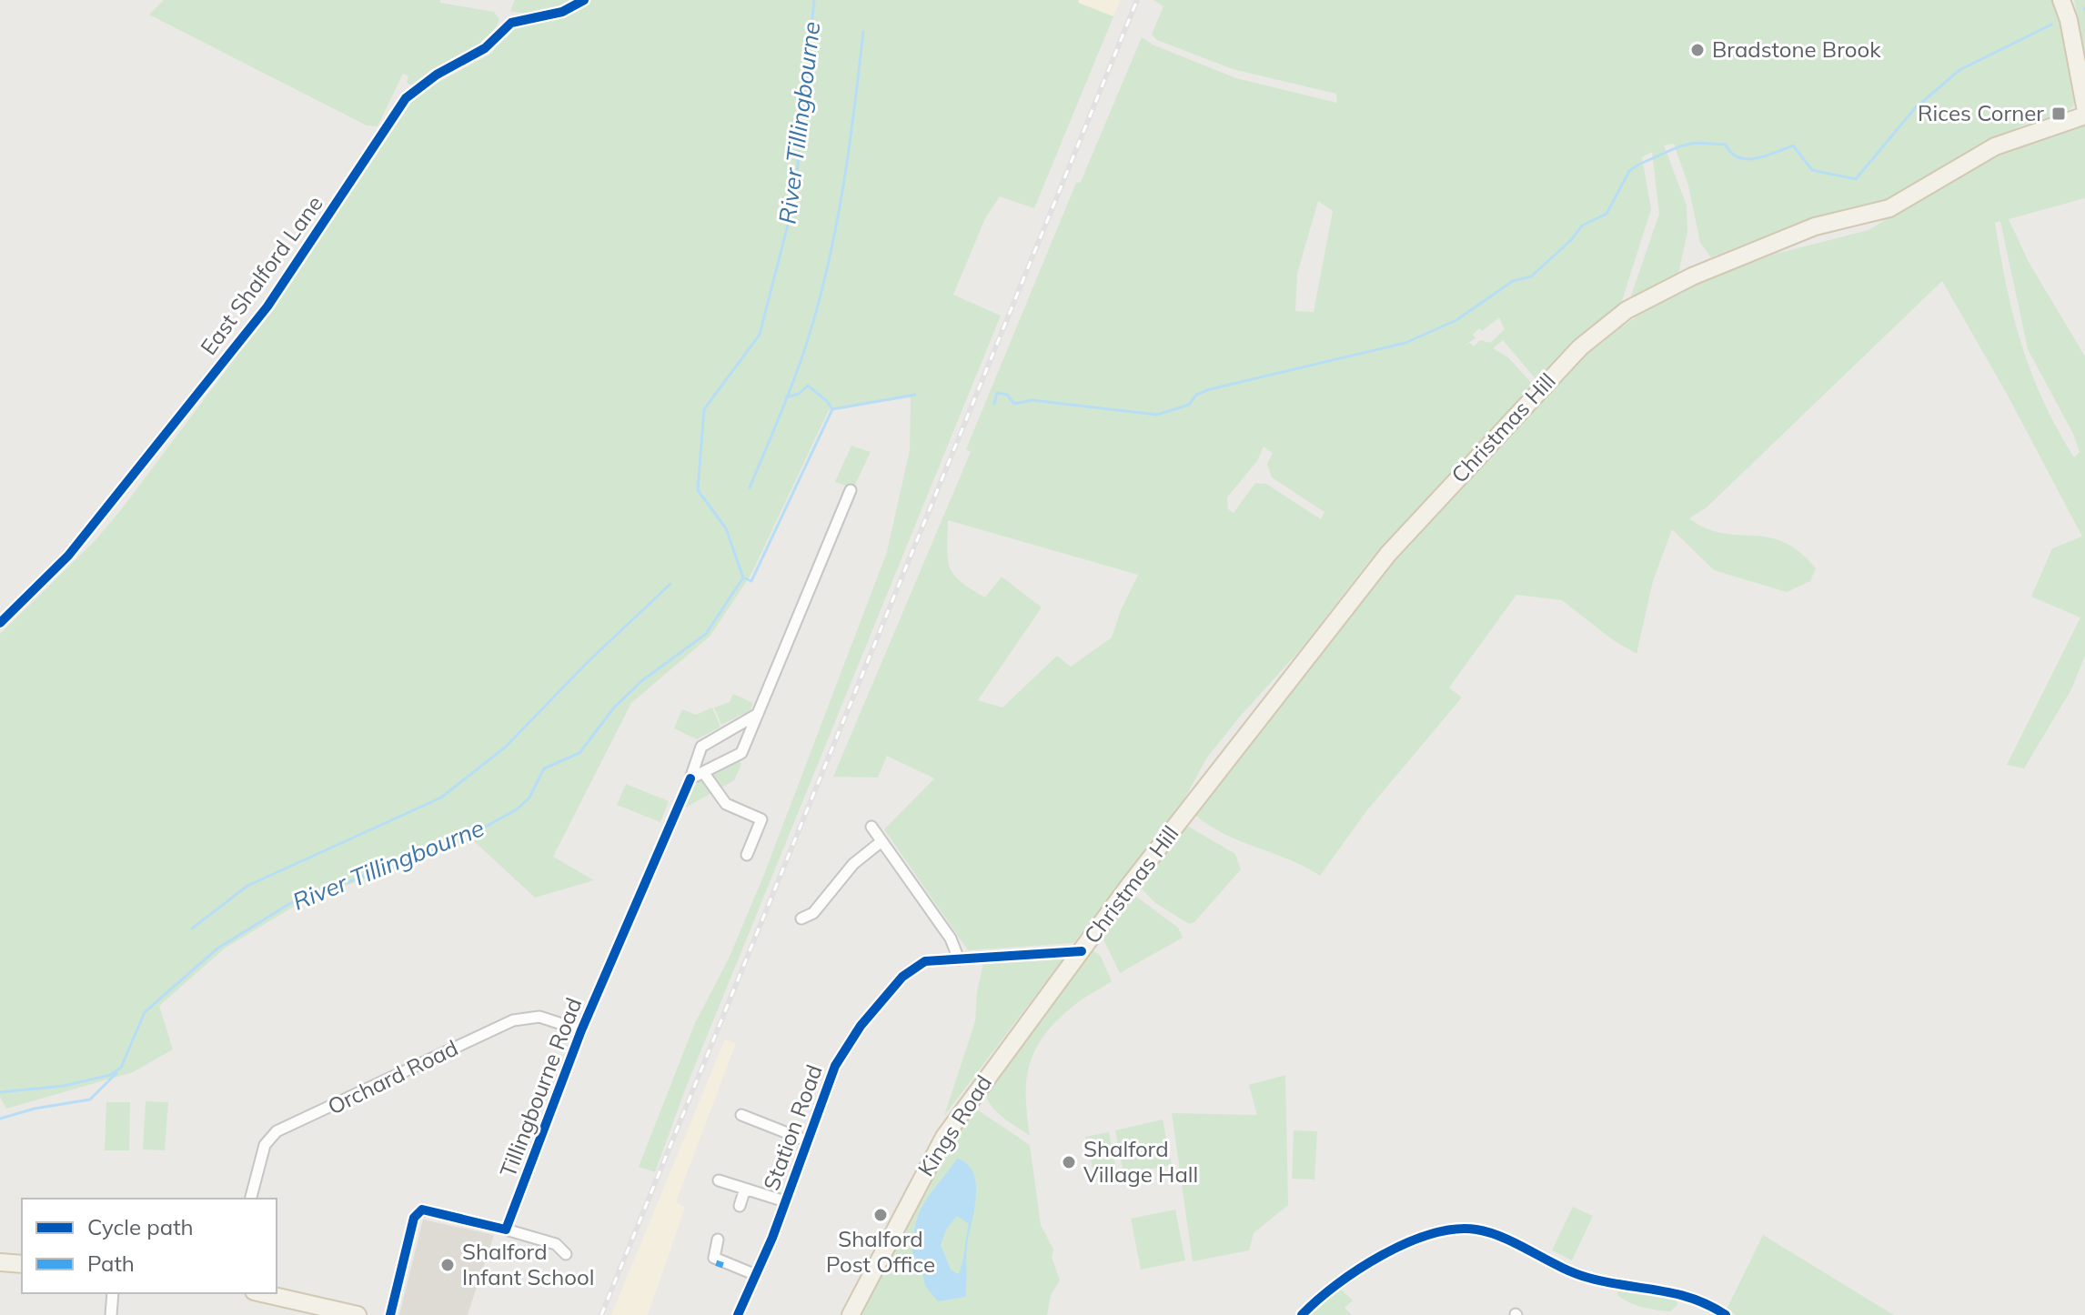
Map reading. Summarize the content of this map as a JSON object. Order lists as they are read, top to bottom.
{
  "streets": {
    "main road": ["Christmas Hill", "Kings Road"],
    "street": [
      "East Shalford Lane",
      "Orchard Road",
      "Tillingbourne Road",
      "Station Road"
    ]
  },
  "crossings": [
    ["Christmas Hill", "Kings Road"],
    ["Christmas Hill", "Station Road"],
    ["Orchard Road", "Tillingbourne Road"],
    ["Kings Road", "Station Road"]
  ],
  "water": ["River Tillingbourne"],
  "places": {
    "other": [
      "Bradstone Brook",
      "Shalford Village Hall",
      "Shalford Post Office",
      "Shalford Infant School"
    ],
    "transit": ["Rices Corner"]
  },
  "legend": ["Cycle path", "Path"]
}
